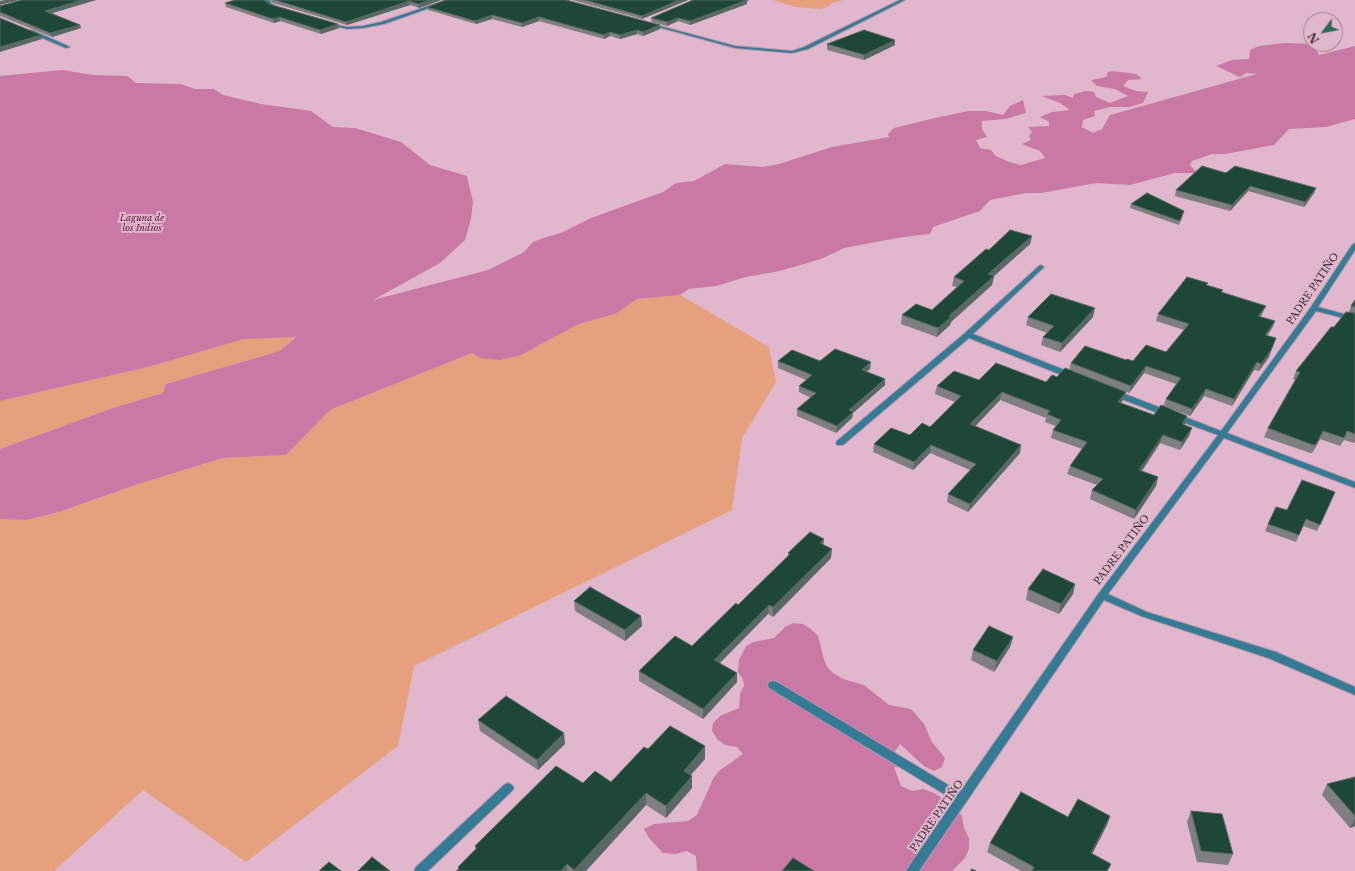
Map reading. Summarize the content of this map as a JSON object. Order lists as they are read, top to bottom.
{
  "streets": {
    "street": ["PADRE PATIÑO"]
  },
  "water": ["Laguna de los Indios"],
  "north": "bottom left"
}
